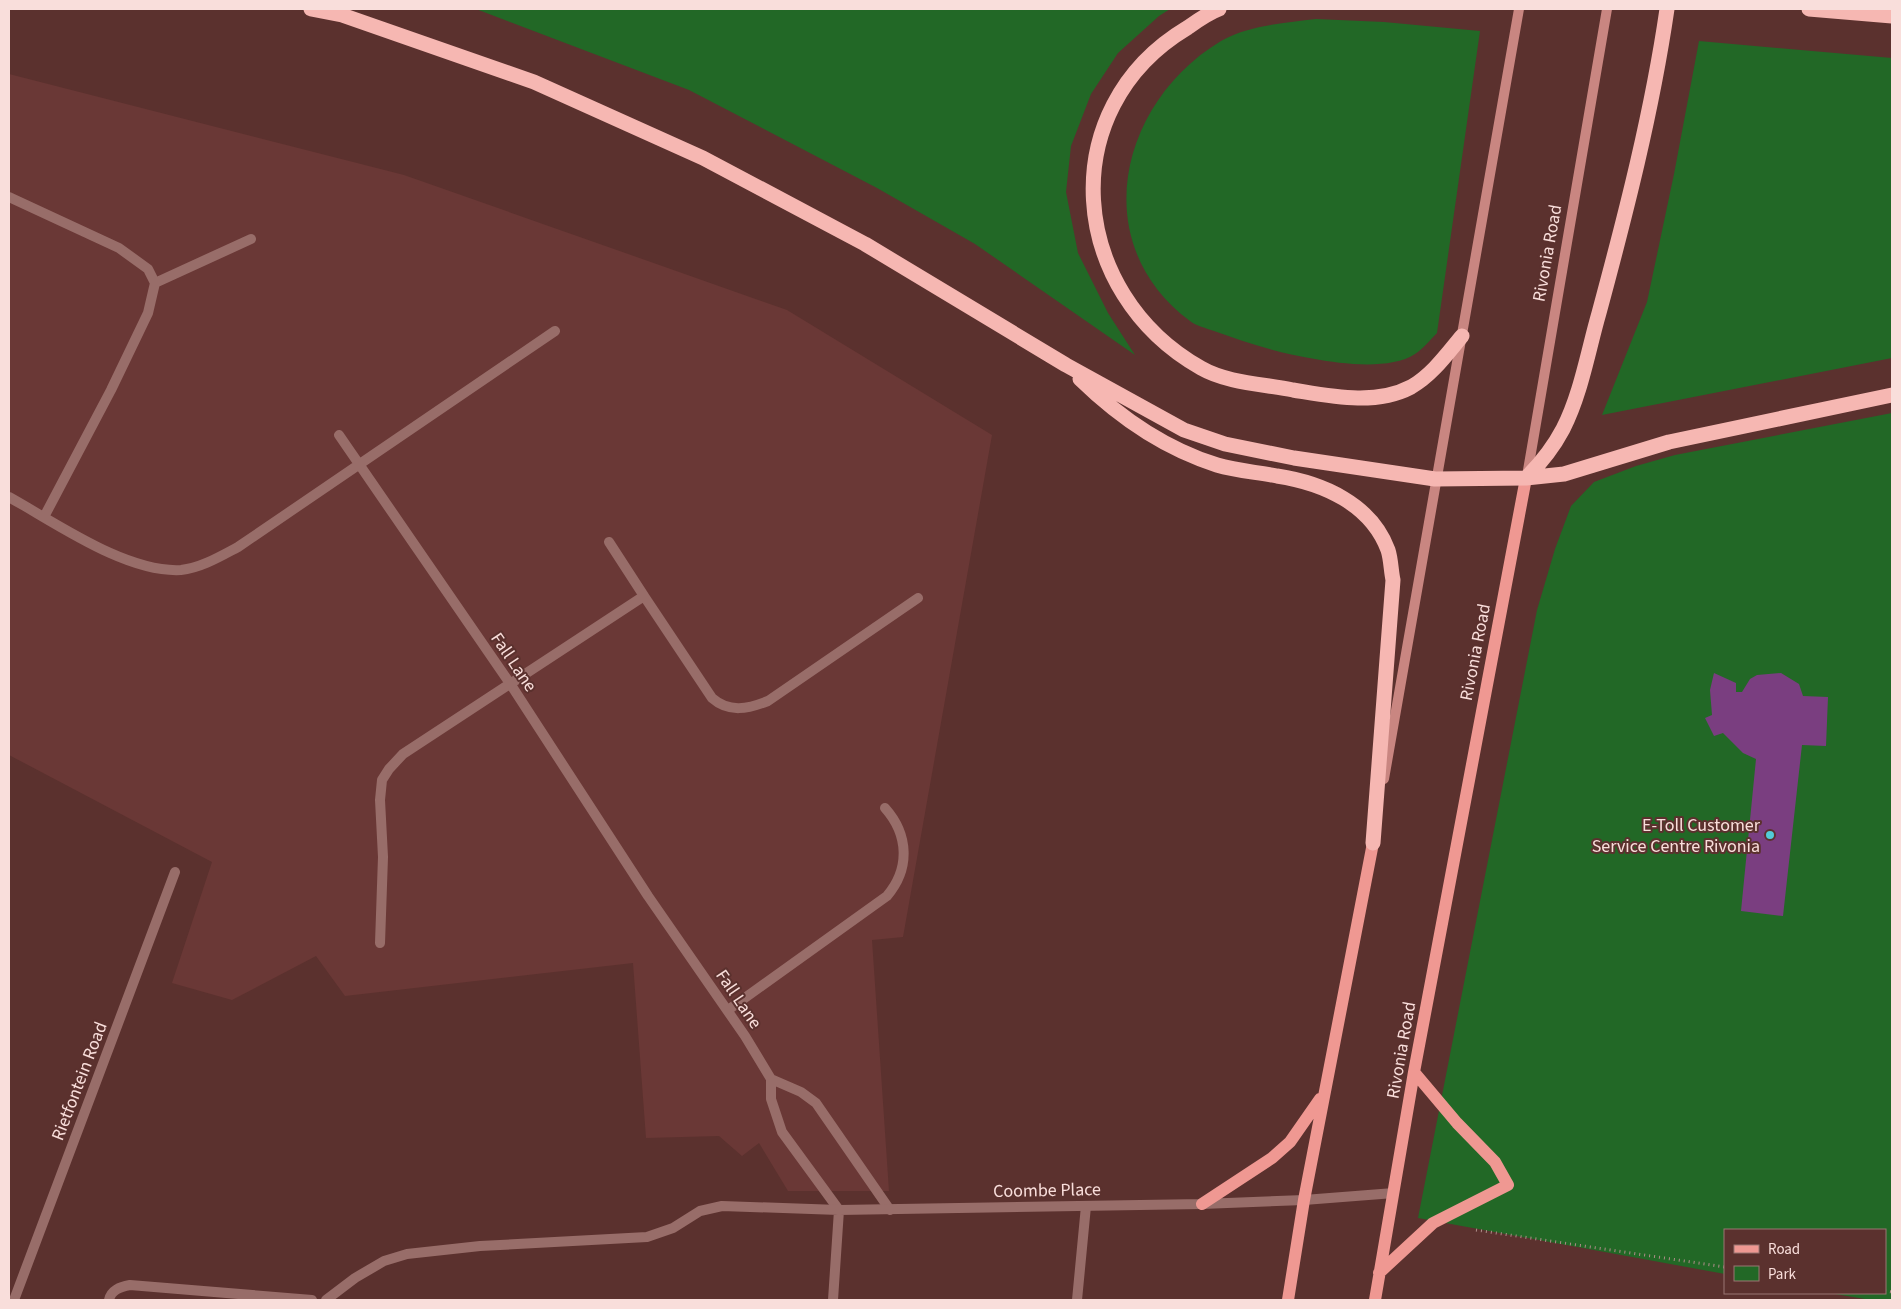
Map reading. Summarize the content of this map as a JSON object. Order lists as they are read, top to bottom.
{
  "streets": {
    "main road": ["Rivonia Road"],
    "street": ["Fall Lane", "Rietfontein Road", "Coombe Place"]
  },
  "crossings": [
    ["Rivonia Road", "Coombe Place"],
    ["Fall Lane", "Coombe Place"]
  ],
  "places": ["E-Toll Customer Service Centre Rivonia"],
  "legend": ["Road", "Park"]
}
